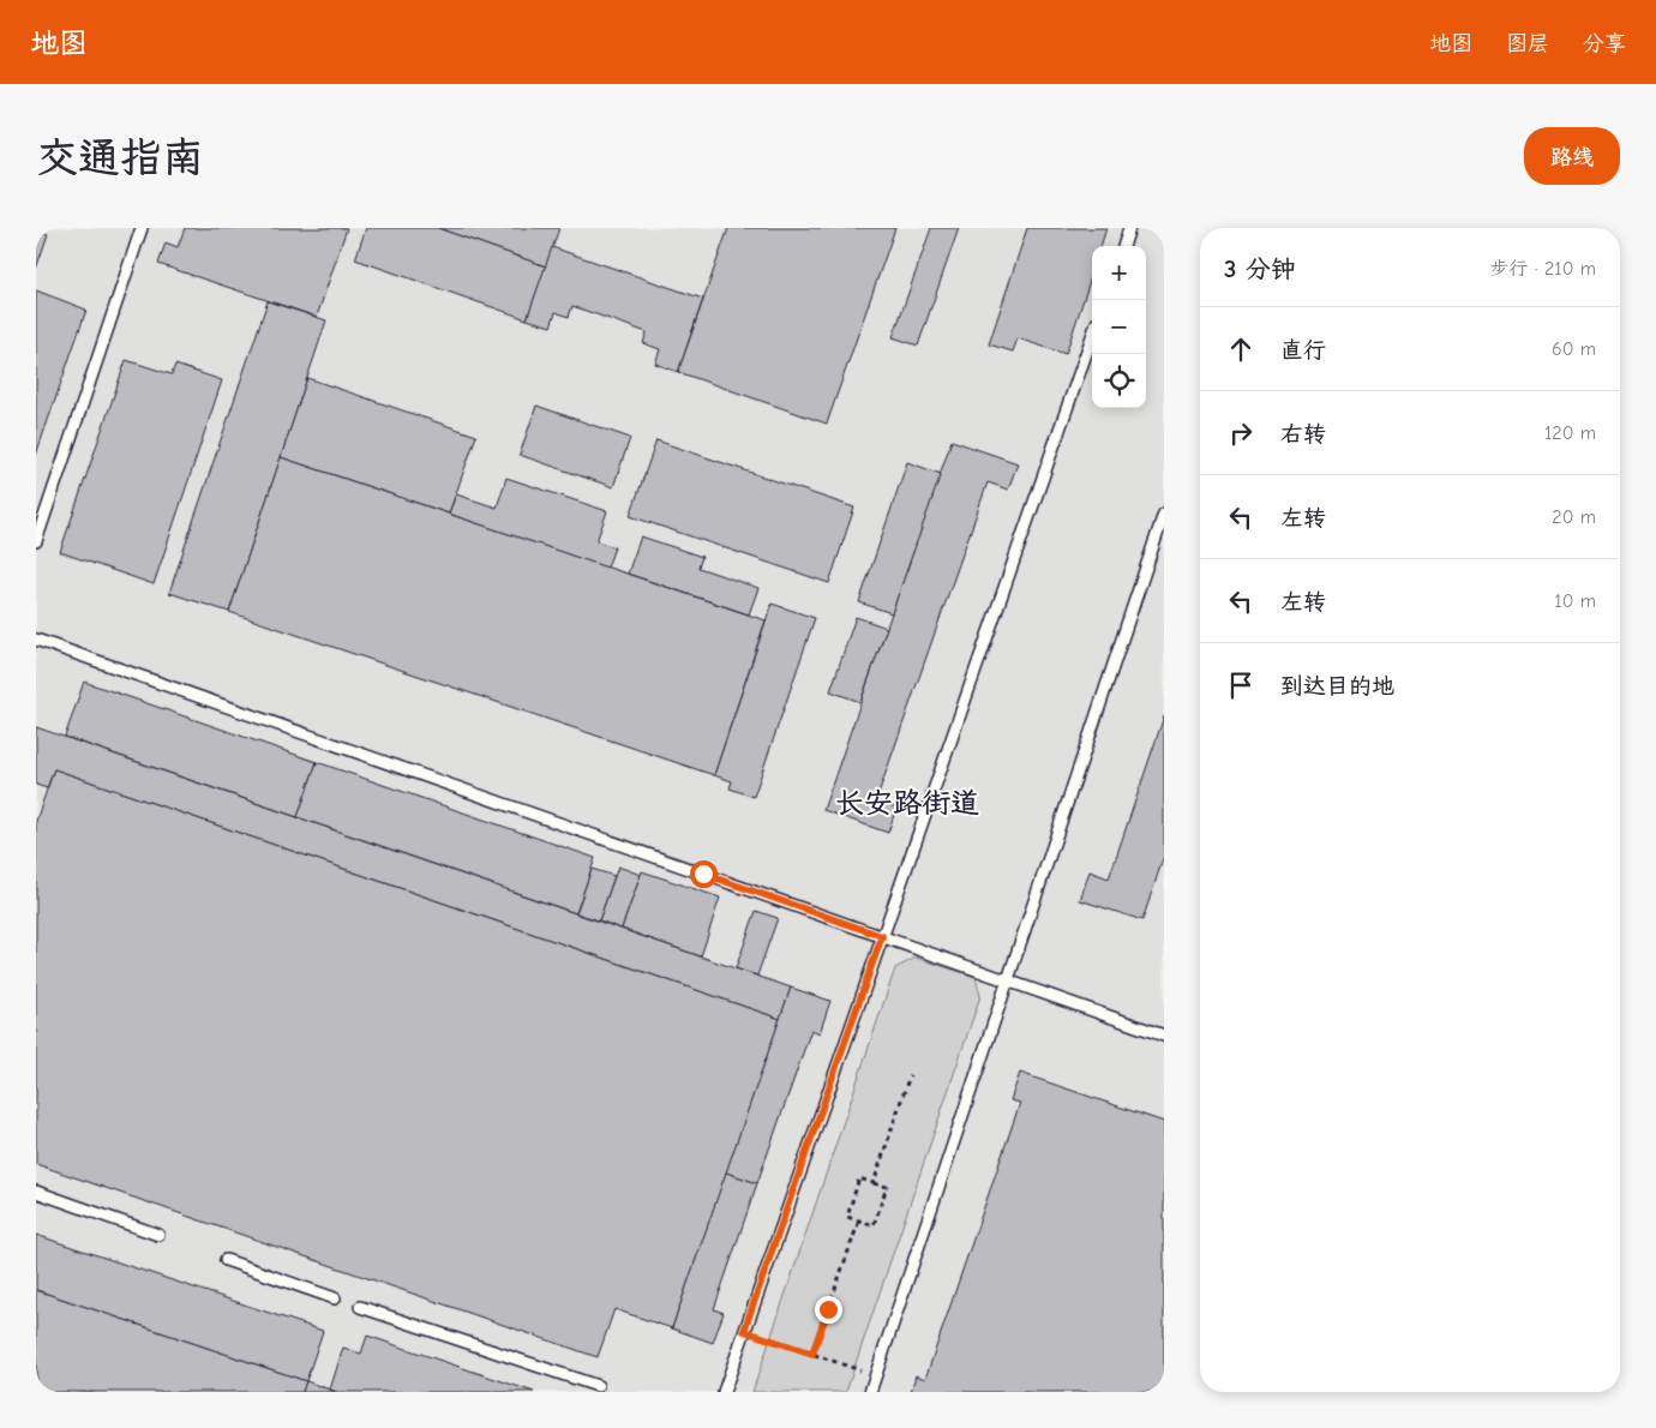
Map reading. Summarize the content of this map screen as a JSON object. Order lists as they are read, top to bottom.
{
  "districts": ["长安路街道"],
  "page": {
    "header": "地图",
    "nav": ["地图", "图层", "分享"],
    "buttons": "路线",
    "title": "交通指南",
    "heading": ["3 分钟", "步行 · 210 m"],
    "map_buttons": ["+", "−"],
    "list": [
      ["直行", "60 m"],
      ["右转", "120 m"],
      ["左转", "20 m"],
      ["左转", "10 m"],
      "到达目的地"
    ]
  }
}
